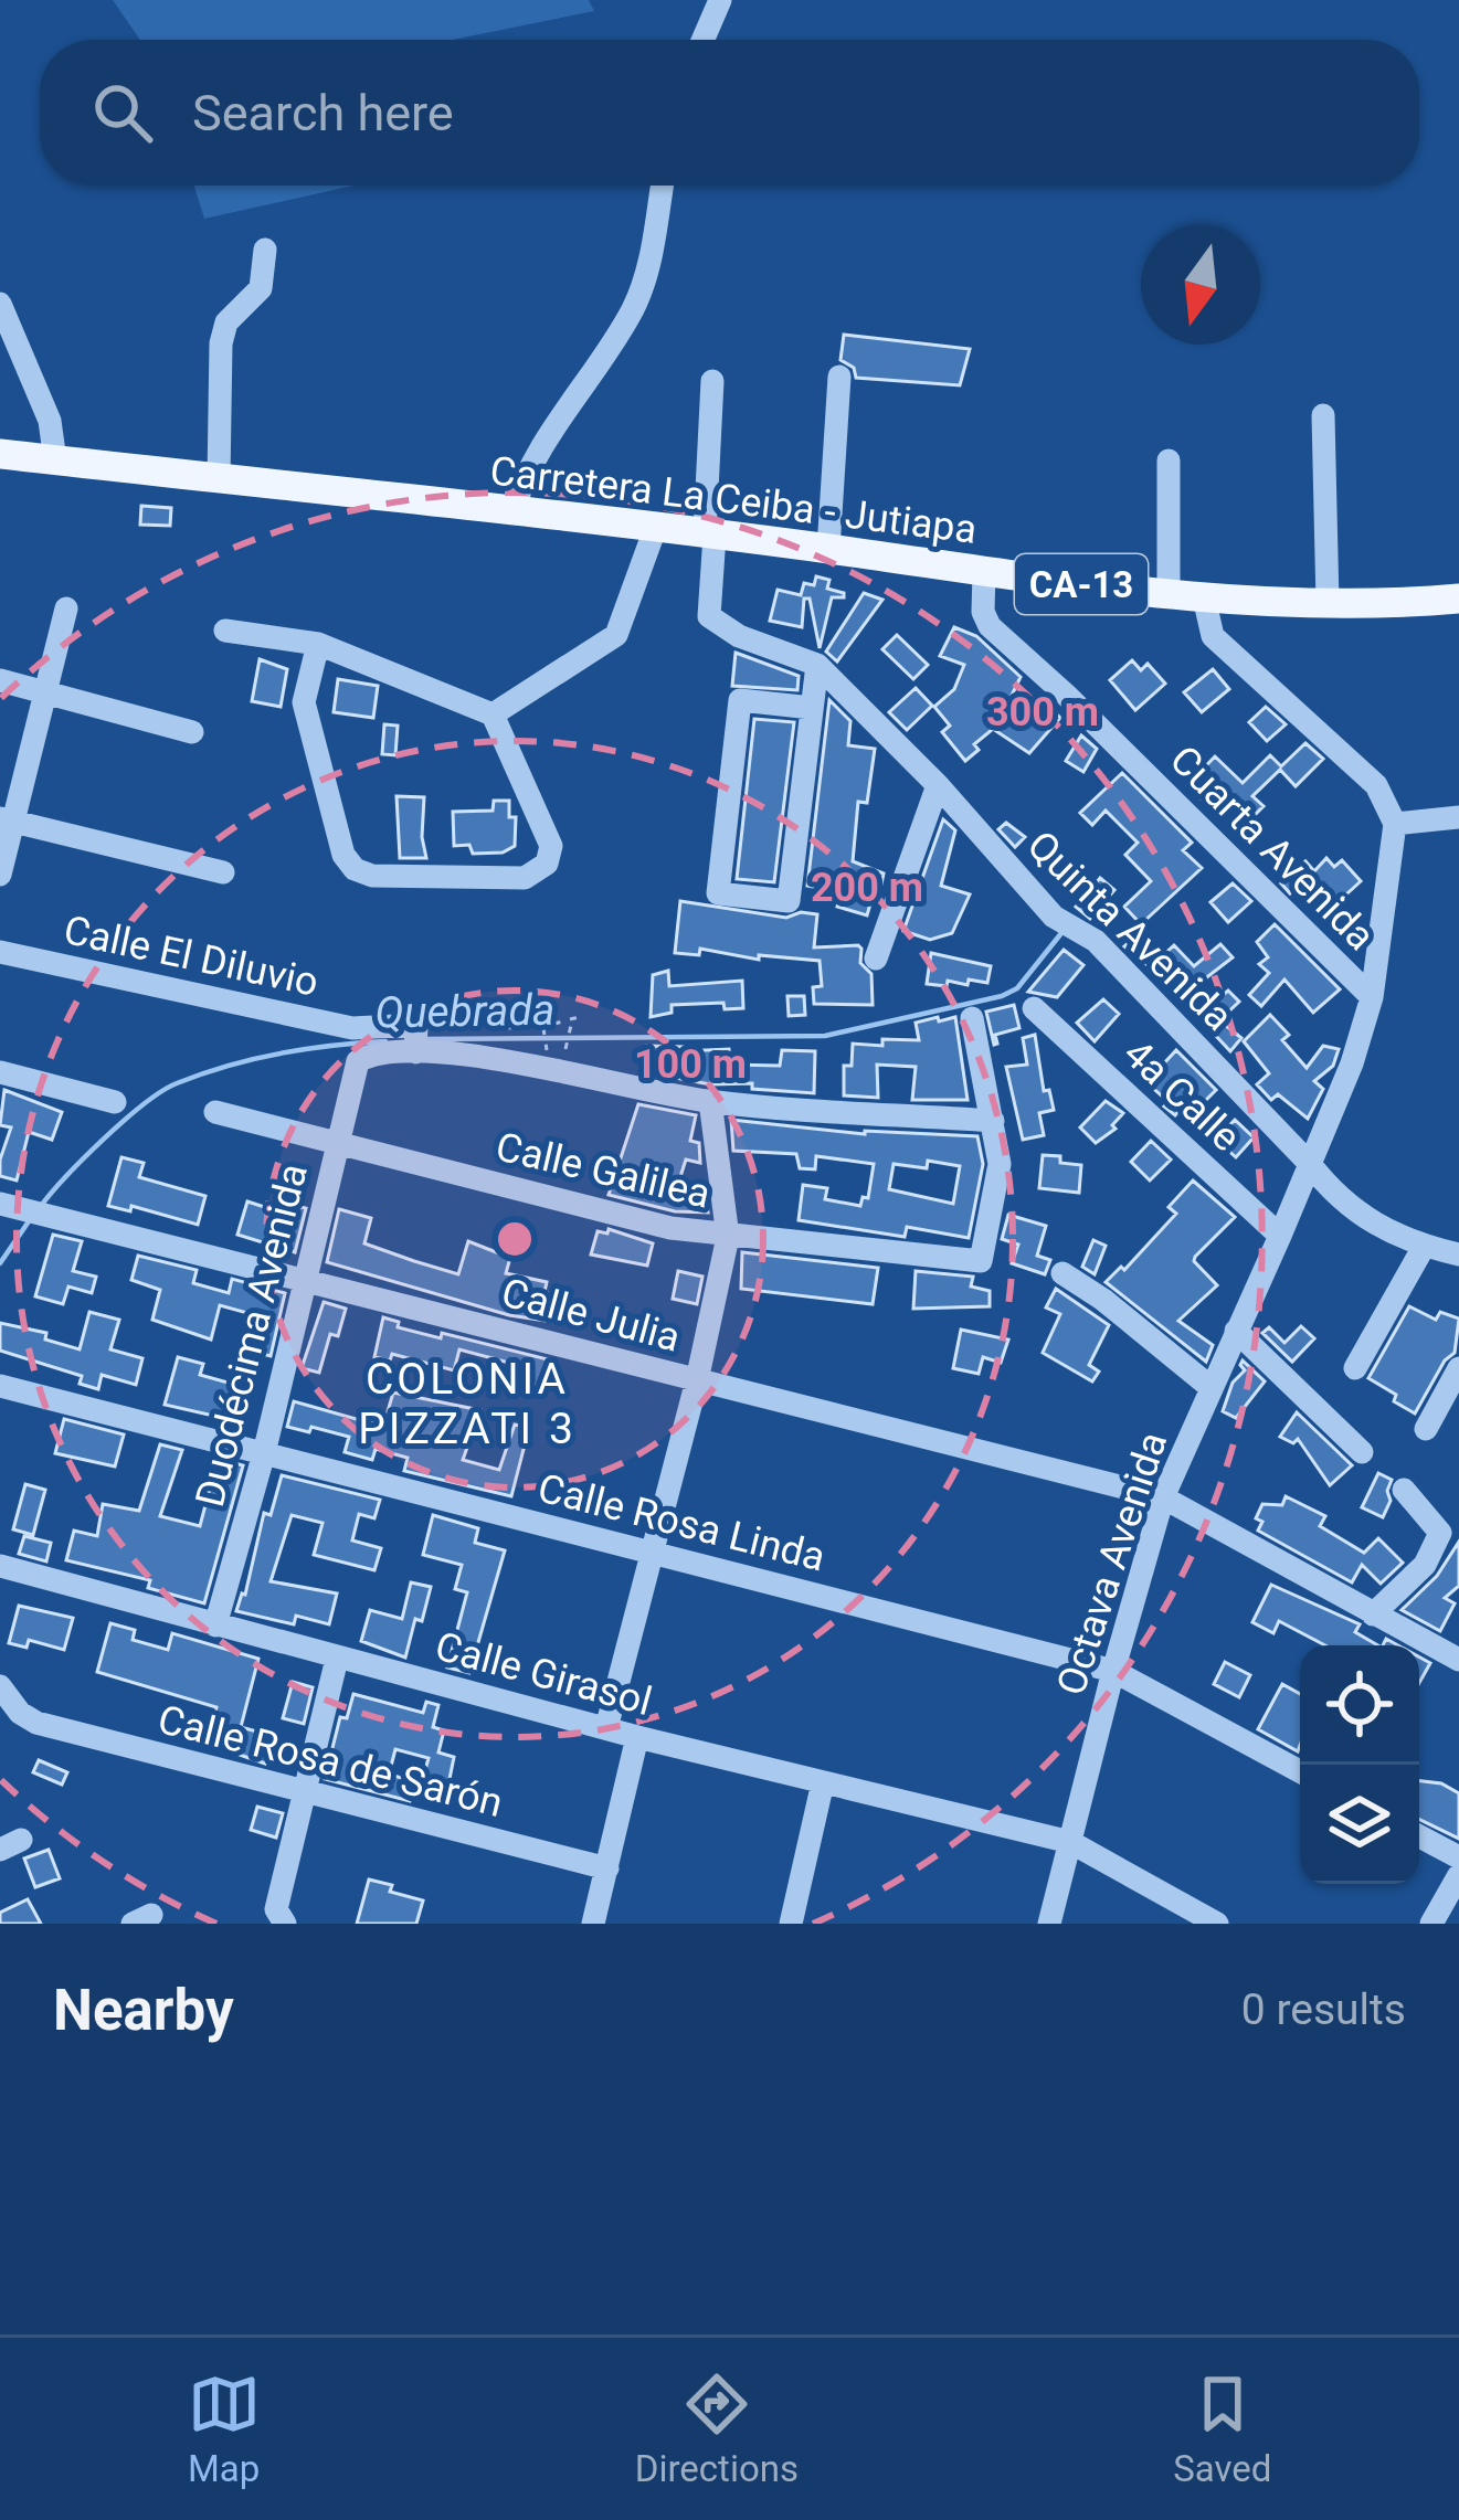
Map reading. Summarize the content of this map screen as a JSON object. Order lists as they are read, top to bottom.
{
  "streets": {
    "main road": ["Carretera La Ceiba - Jutiapa", "CA-13"],
    "street": [
      "Cuarta Avenida",
      "Quinta Avenida",
      "Calle El Diluvio",
      "4a Calle",
      "Calle Galilea",
      "Calle Julia",
      "Duodécima Avenida",
      "Calle Rosa Linda",
      "Octava Avenida",
      "Calle Girasol",
      "Calle Rosa de Sarón"
    ]
  },
  "crossings": [
    ["Carretera La Ceiba - Jutiapa", "Cuarta Avenida"],
    ["Carretera La Ceiba - Jutiapa", "Quinta Avenida"],
    ["Cuarta Avenida", "Octava Avenida"],
    ["Quinta Avenida", "Octava Avenida"],
    ["Calle El Diluvio", "Calle Galilea"],
    ["Calle El Diluvio", "Duodécima Avenida"],
    ["4a Calle", "Octava Avenida"],
    ["Calle Galilea", "Duodécima Avenida"],
    ["Calle Julia", "Duodécima Avenida"],
    ["Calle Julia", "Octava Avenida"],
    ["Duodécima Avenida", "Calle Rosa Linda"],
    ["Duodécima Avenida", "Calle Girasol"],
    ["Calle Rosa Linda", "Octava Avenida"],
    ["Octava Avenida", "Calle Girasol"]
  ],
  "districts": ["COLONIA PIZZATI 3"],
  "water": ["Quebrada"],
  "north": "bottom",
  "page": {
    "search": "Search here",
    "heading": ["Nearby", "0 results"],
    "nav": ["Map", "Directions", "Saved"]
  },
  "rings": ["300 m", "200 m", "100 m"]
}
